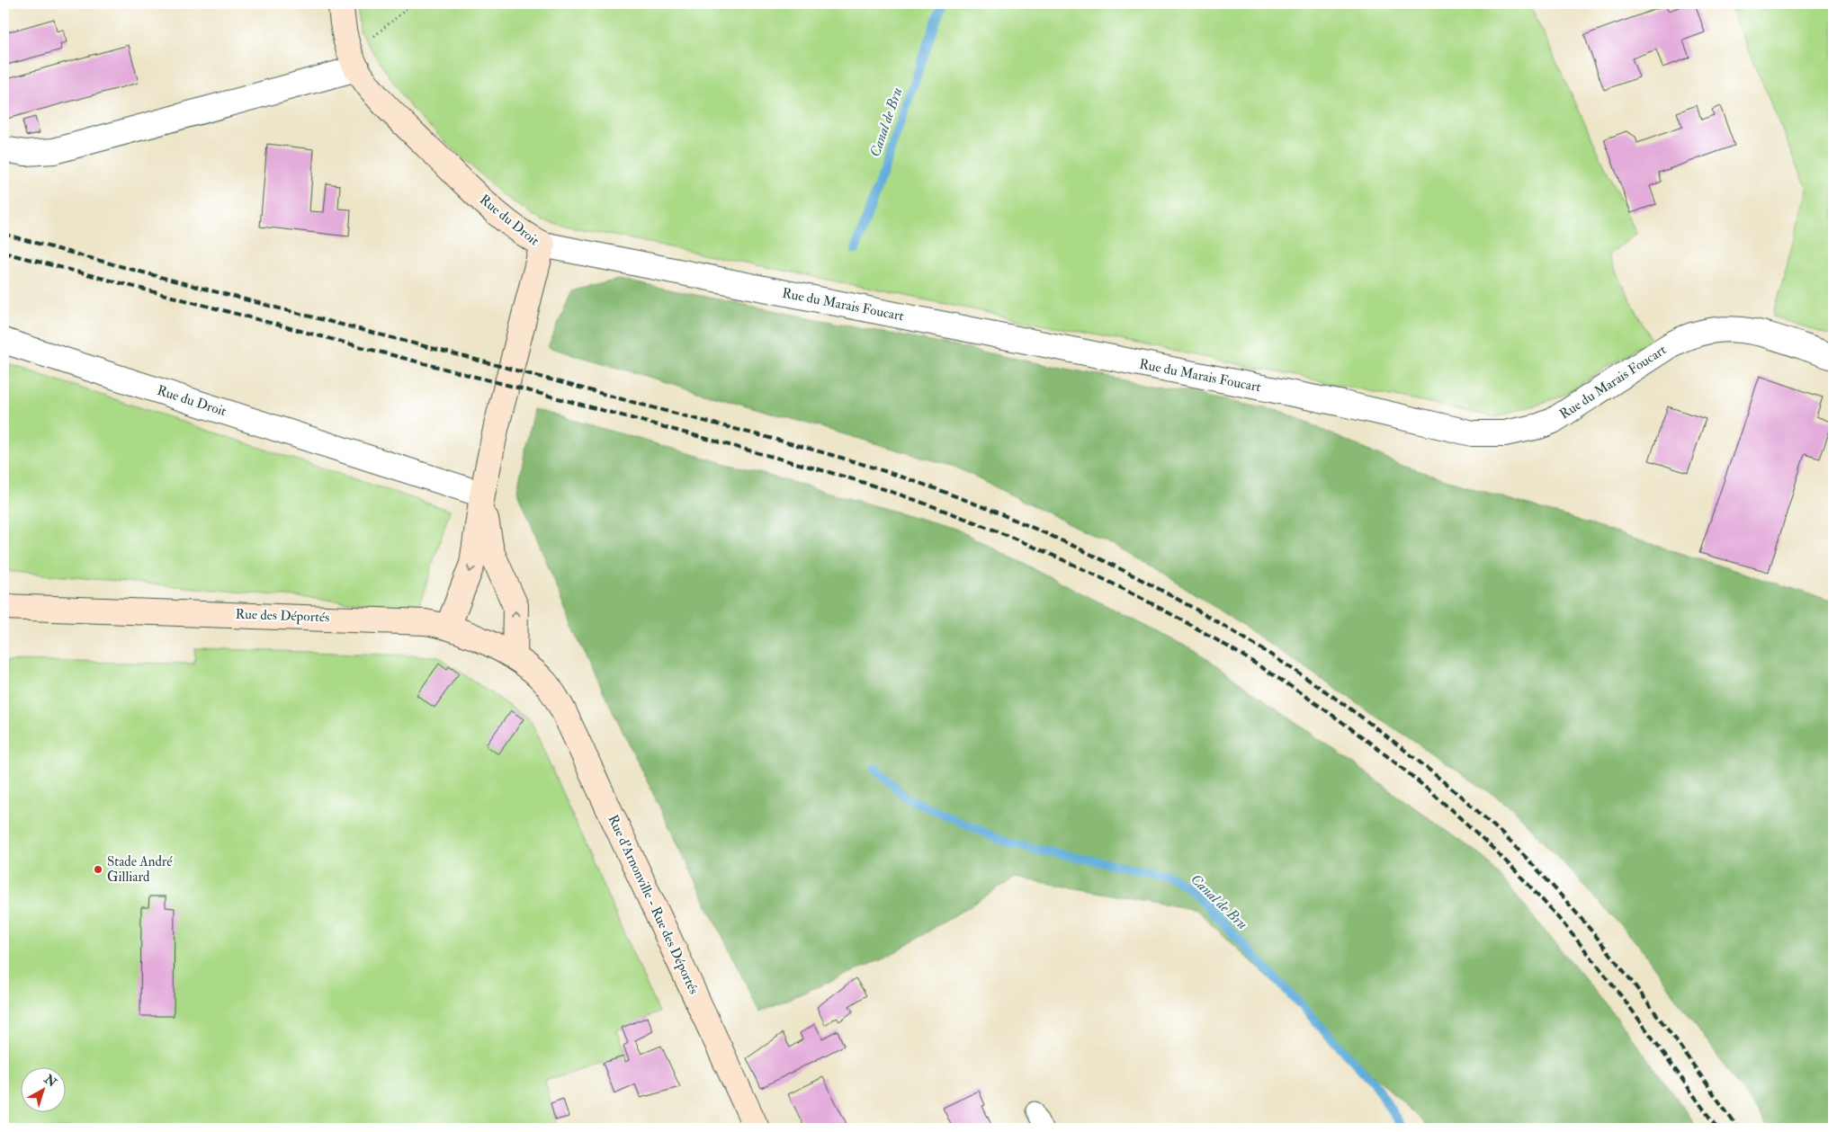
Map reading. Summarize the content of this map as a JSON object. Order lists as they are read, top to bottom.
{
  "streets": {
    "street": [
      "Rue du Droit",
      "Rue du Marais Foucart",
      "Rue des Déportés",
      "Rue d'Arnonville - Rue des Déportés"
    ]
  },
  "crossings": [
    ["Rue du Droit", "Rue du Marais Foucart"],
    ["Rue du Droit", "Rue des Déportés"],
    ["Rue des Déportés", "Rue d'Arnonville - Rue des Déportés"]
  ],
  "water": ["Canal de Bru"],
  "places": ["Stade André Gilliard"],
  "north": "top right"
}
